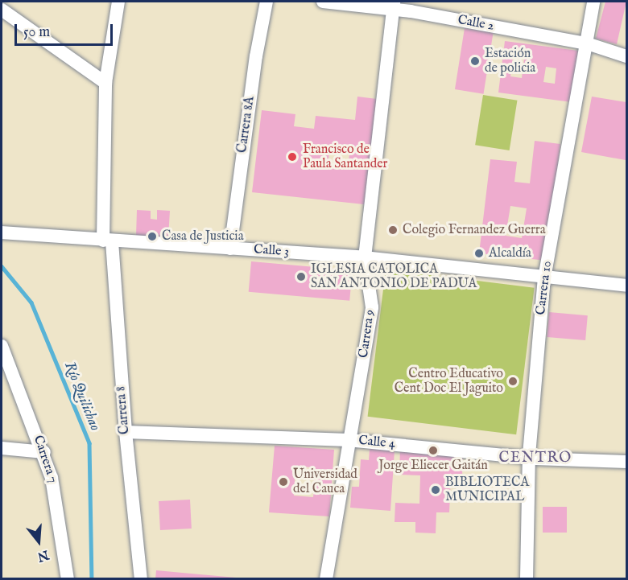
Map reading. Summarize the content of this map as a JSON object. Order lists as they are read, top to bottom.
{
  "streets": {
    "street": [
      "Calle 2",
      "Carrera 8A",
      "Calle 3",
      "Carrera 10",
      "Carrera 9",
      "Carrera 8",
      "Calle 4",
      "Carrera 7"
    ]
  },
  "crossings": [
    ["Calle 2", "Carrera 10"],
    ["Calle 2", "Carrera 9"],
    ["Carrera 8A", "Calle 3"],
    ["Calle 3", "Carrera 10"],
    ["Calle 3", "Carrera 9"],
    ["Calle 3", "Carrera 8"],
    ["Carrera 10", "Calle 4"],
    ["Carrera 9", "Calle 4"],
    ["Carrera 8", "Calle 4"]
  ],
  "districts": ["CENTRO"],
  "water": ["Río Quilichao"],
  "places": [
    "Estación de policia",
    "Francisco de Paula Santander",
    "Colegio Fernandez Guerra",
    "Casa de Justicia",
    "Alcaldía",
    "IGLESIA CATOLICA SAN ANTONIO DE PADUA",
    "Centro Educativo Cent Doc El Jaguito",
    "Jorge Eliecer Gaitán",
    "Universidad del Cauca",
    "BIBLIOTECA MUNICIPAL"
  ],
  "scale_bar": "50 m",
  "north": "bottom"
}
